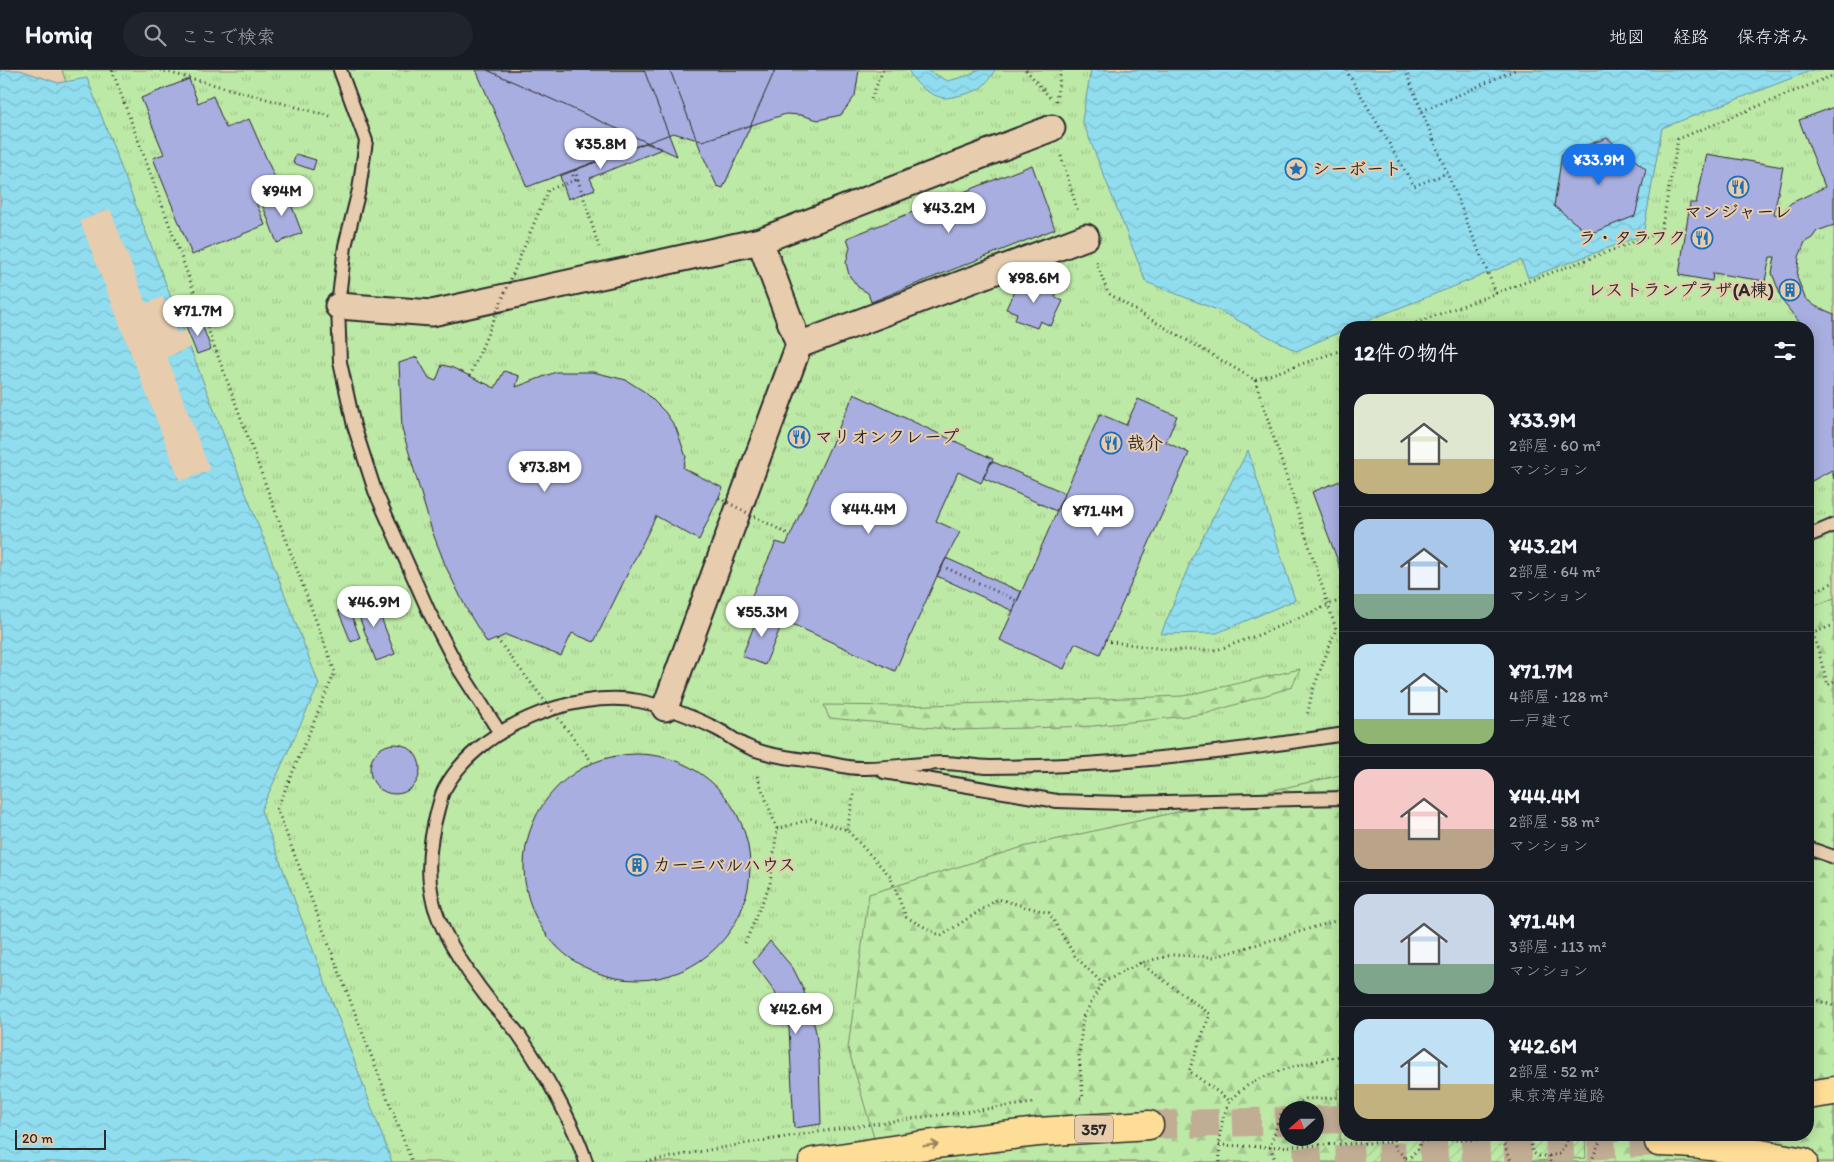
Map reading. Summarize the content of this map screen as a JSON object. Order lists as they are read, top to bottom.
{
  "streets": {
    "highway": ["357"]
  },
  "places": {
    "place": ["シーボート"],
    "restaurant": [
      "マンジャーレ",
      "ラ・タラフク",
      "マリオンクレープ",
      "哉介"
    ],
    "building": ["レストランプラザ(A棟)", "カーニバルハウス"]
  },
  "scale_bar": "20 m",
  "north": "left",
  "page": {
    "header": "Homiq",
    "search": "ここで検索",
    "nav": ["地図", "経路", "保存済み"],
    "price": [
      "¥35.8M",
      "¥33.9M",
      "¥94M",
      "¥43.2M",
      "¥98.6M",
      "¥71.7M",
      "¥73.8M",
      "¥44.4M",
      "¥71.4M",
      "¥46.9M",
      "¥55.3M",
      "¥42.6M"
    ],
    "heading": "12件の物件",
    "list": [
      {
        "name": "¥33.9M",
        "note": "2部屋 · 60 m² · マンション"
      },
      {
        "name": "¥43.2M",
        "note": "2部屋 · 64 m² · マンション"
      },
      {
        "name": "¥71.7M",
        "note": "4部屋 · 128 m² · 一戸建て"
      },
      {
        "name": "¥44.4M",
        "note": "2部屋 · 58 m² · マンション"
      },
      {
        "name": "¥71.4M",
        "note": "3部屋 · 113 m² · マンション"
      },
      {
        "name": "¥42.6M",
        "note": "2部屋 · 52 m² · 東京湾岸道路"
      }
    ],
    "scale": "20 m"
  }
}
